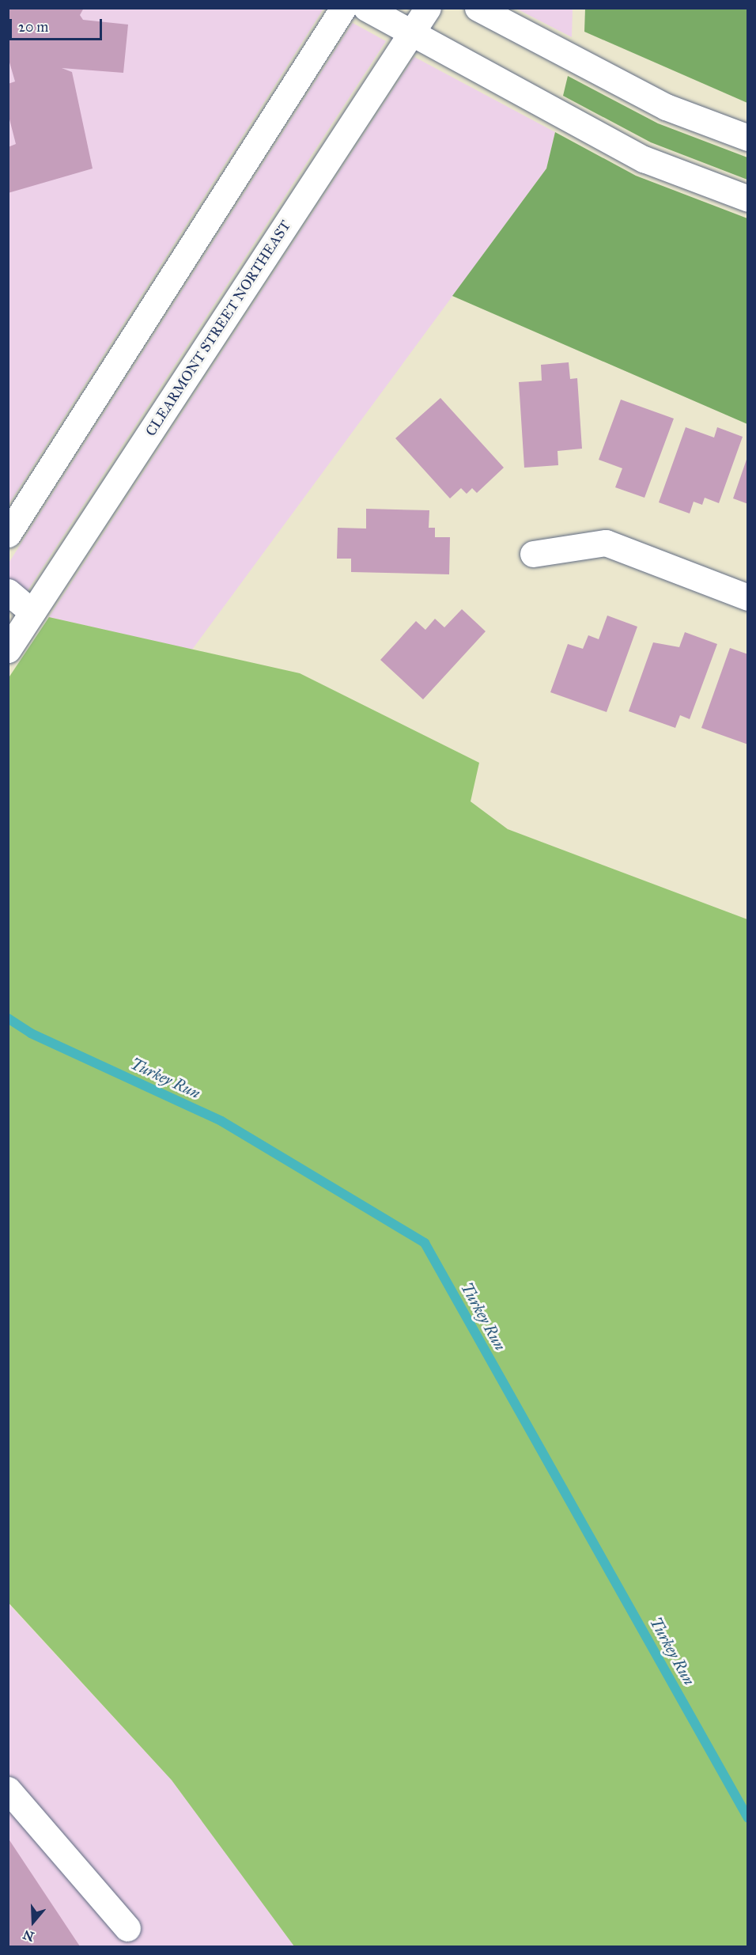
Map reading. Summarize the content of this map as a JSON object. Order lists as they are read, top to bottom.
{
  "streets": {
    "street": ["CLEARMONT STREET NORTHEAST"]
  },
  "water": ["Turkey Run"],
  "scale_bar": "20 m",
  "north": "bottom"
}
